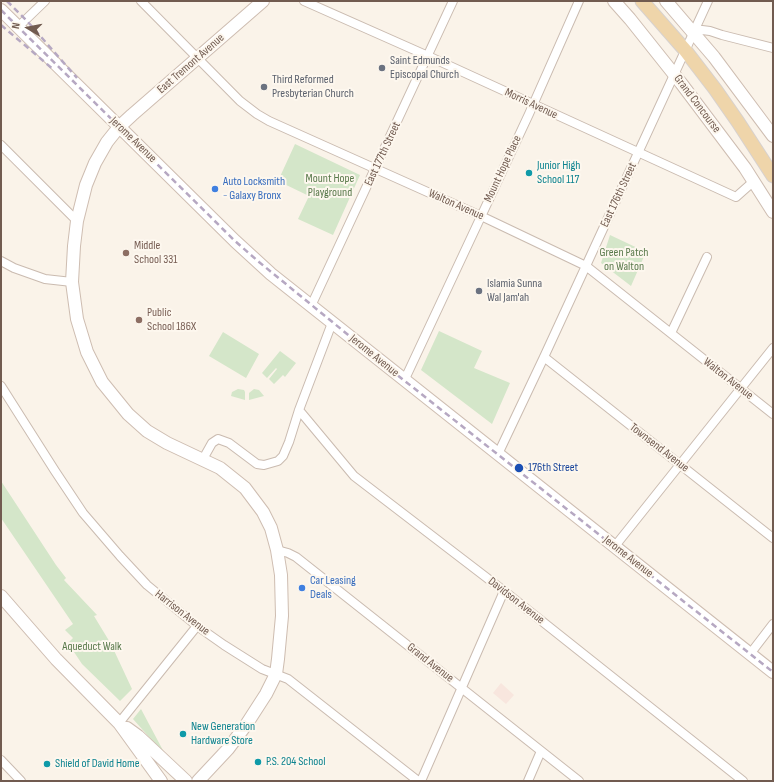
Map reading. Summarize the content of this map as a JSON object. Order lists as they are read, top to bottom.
{
  "streets": {
    "main road": ["East Tremont Avenue", "Grand Concourse", "Jerome Avenue"],
    "street": [
      "Morris Avenue",
      "East 177th Street",
      "Mount Hope Place",
      "East 176th Street",
      "Walton Avenue",
      "Townsend Avenue",
      "Davidson Avenue",
      "Harrison Avenue",
      "Grand Avenue"
    ]
  },
  "crossings": [
    ["East Tremont Avenue", "Jerome Avenue"],
    ["East Tremont Avenue", "Walton Avenue"],
    ["East Tremont Avenue", "Harrison Avenue"],
    ["East Tremont Avenue", "Grand Avenue"],
    ["Morris Avenue", "Grand Concourse"],
    ["Morris Avenue", "East 177th Street"],
    ["Morris Avenue", "Mount Hope Place"],
    ["Morris Avenue", "East 176th Street"],
    ["Grand Concourse", "East 176th Street"],
    ["Jerome Avenue", "East 177th Street"],
    ["Jerome Avenue", "Mount Hope Place"],
    ["Jerome Avenue", "East 176th Street"],
    ["East 177th Street", "Walton Avenue"],
    ["Mount Hope Place", "Walton Avenue"],
    ["East 176th Street", "Walton Avenue"],
    ["East 176th Street", "Townsend Avenue"]
  ],
  "parks": ["Mount Hope Playground", "Green Patch on Walton", "Aqueduct Walk"],
  "places": [
    "Saint Edmunds Episcopal Church",
    "Third Reformed Presbyterian Church",
    "Junior High School 117",
    "Auto Locksmith - Galaxy Bronx",
    "Middle School 331",
    "Islamia Sunna Wal Jam'ah",
    "Public School 186X",
    "176th Street",
    "Car Leasing Deals",
    "New Generation Hardware Store",
    "P.S. 204 School",
    "Shield of David Home"
  ],
  "north": "left"
}
